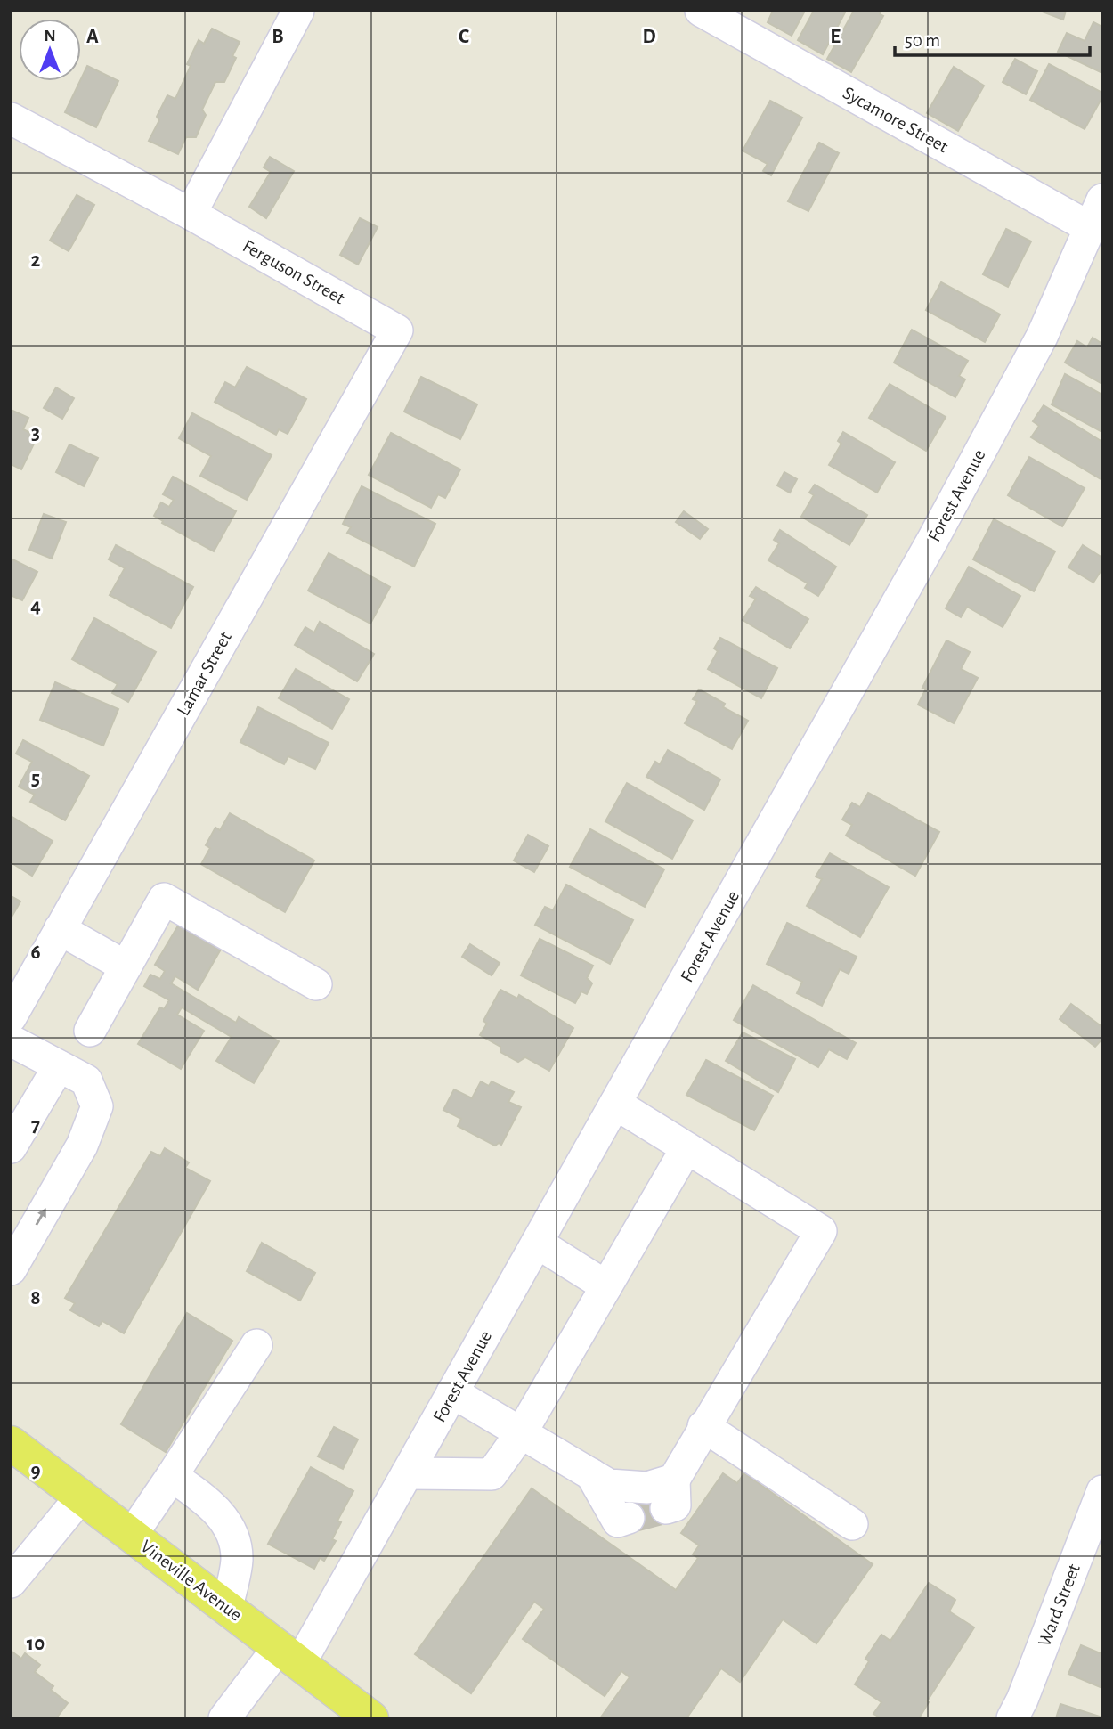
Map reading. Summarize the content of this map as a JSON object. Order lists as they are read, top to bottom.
{
  "streets": {
    "main road": ["Vineville Avenue"],
    "street": [
      "Sycamore Street",
      "Ferguson Street",
      "Forest Avenue",
      "Lamar Street",
      "Ward Street"
    ]
  },
  "crossings": [
    ["Sycamore Street", "Forest Avenue"],
    ["Ferguson Street", "Lamar Street"],
    ["Forest Avenue", "Vineville Avenue"]
  ],
  "scale_bar": "50 m",
  "north": "top",
  "grid": {
    "columns": [
      "A",
      "B",
      "C",
      "D",
      "E"
    ],
    "rows": [
      "2",
      "3",
      "4",
      "5",
      "6",
      "7",
      "8",
      "9",
      "10"
    ]
  }
}
